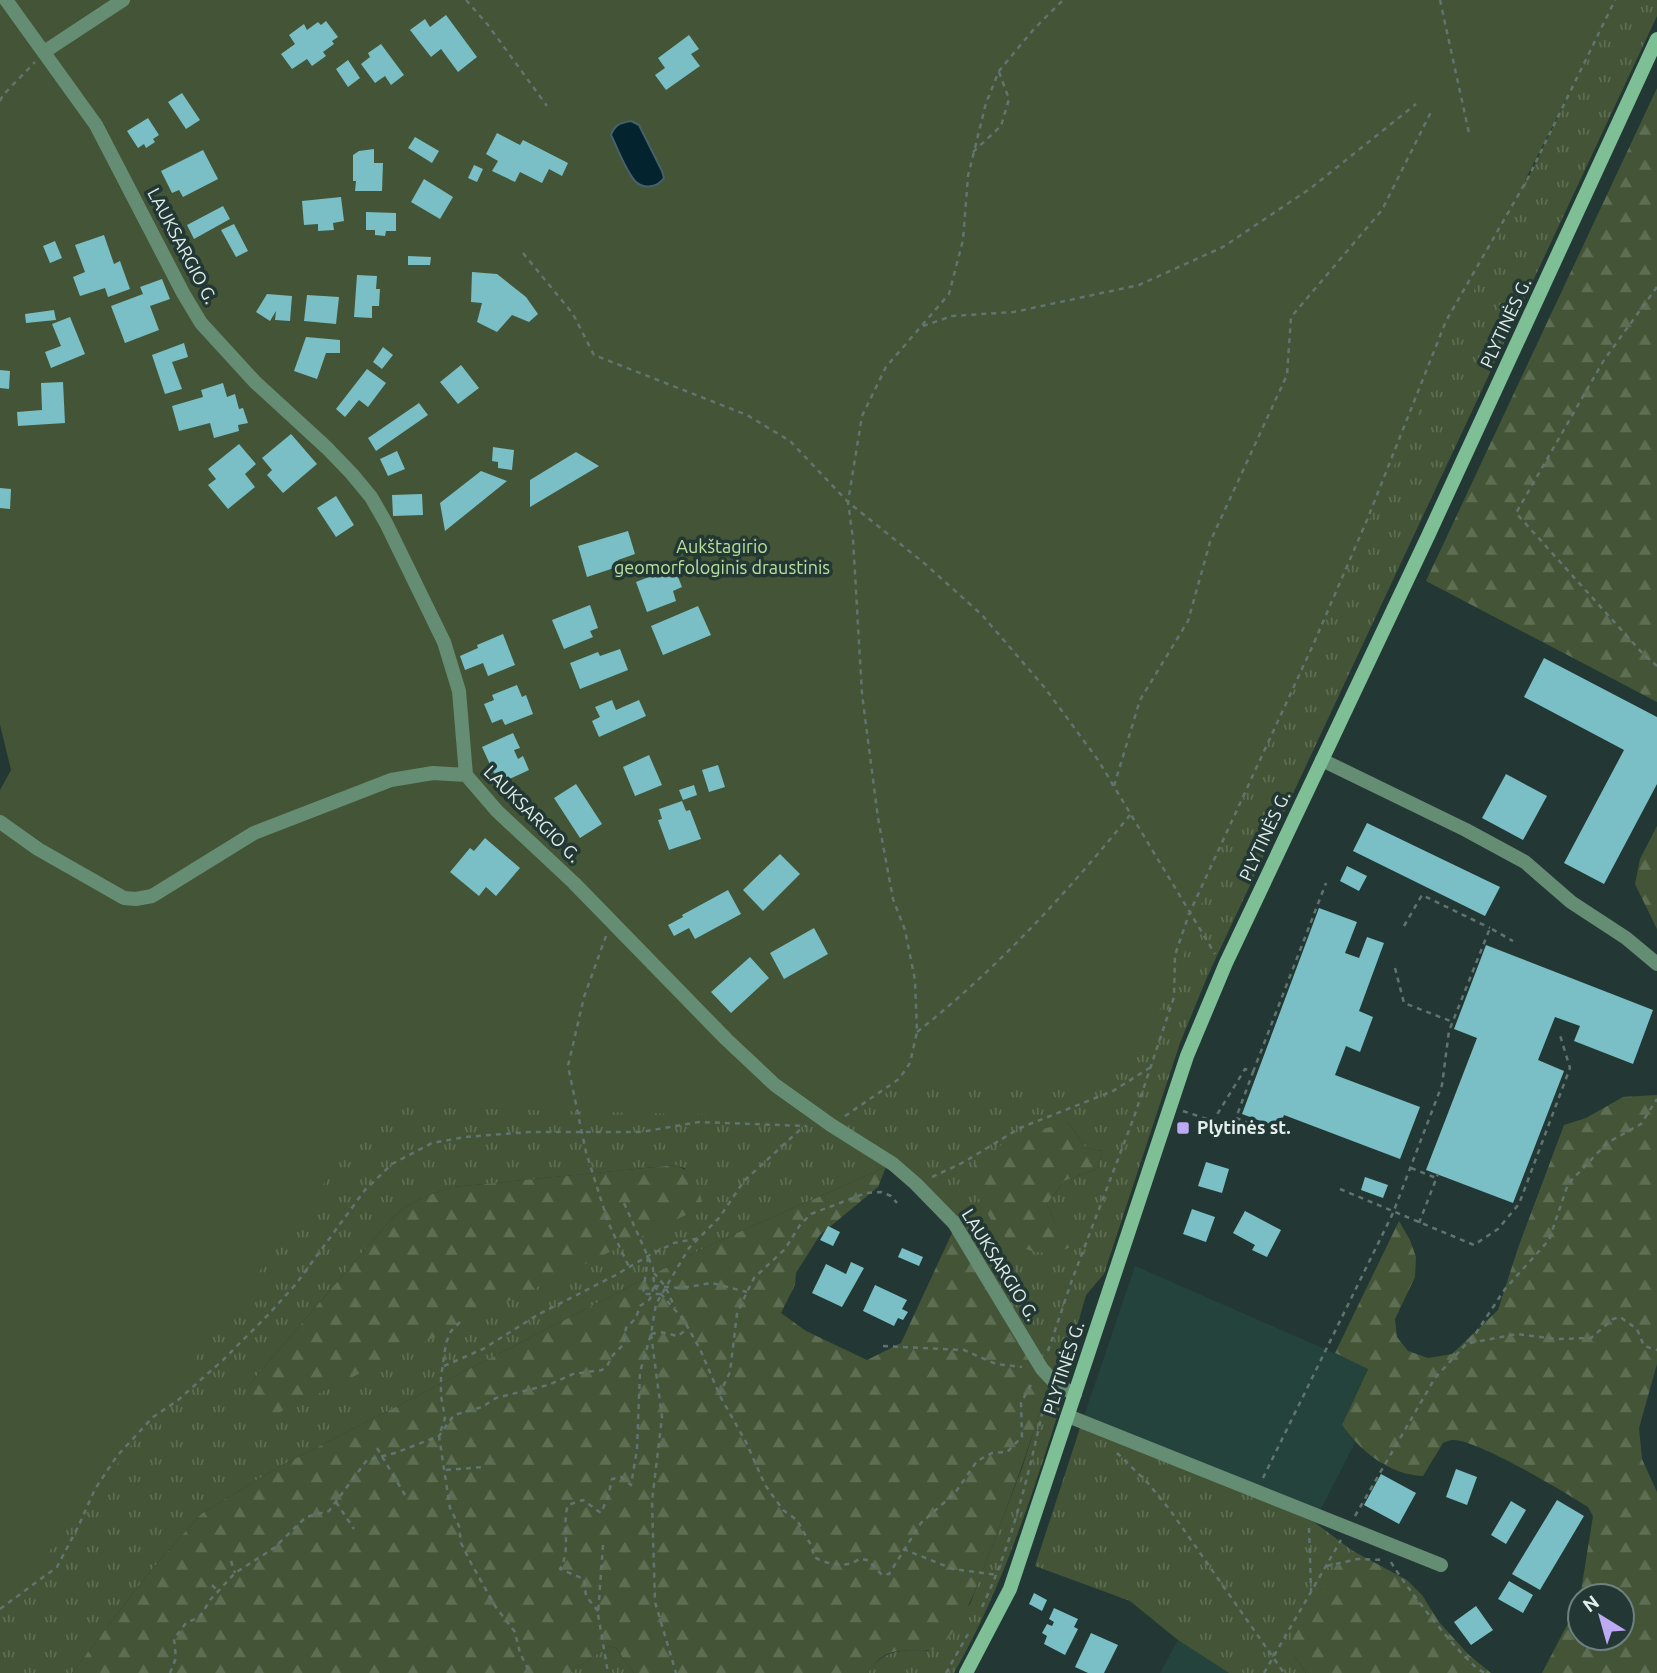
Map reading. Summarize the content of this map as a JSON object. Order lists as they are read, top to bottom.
{
  "streets": {
    "main road": ["PLYTINĖS G."],
    "street": ["LAUKSARGIO G."]
  },
  "crossings": [
    ["LAUKSARGIO G.", "PLYTINĖS G."]
  ],
  "parks": ["Aukštagirio geomorfologinis draustinis"],
  "places": {
    "transit": ["Plytinės st."]
  },
  "north": "top left"
}
